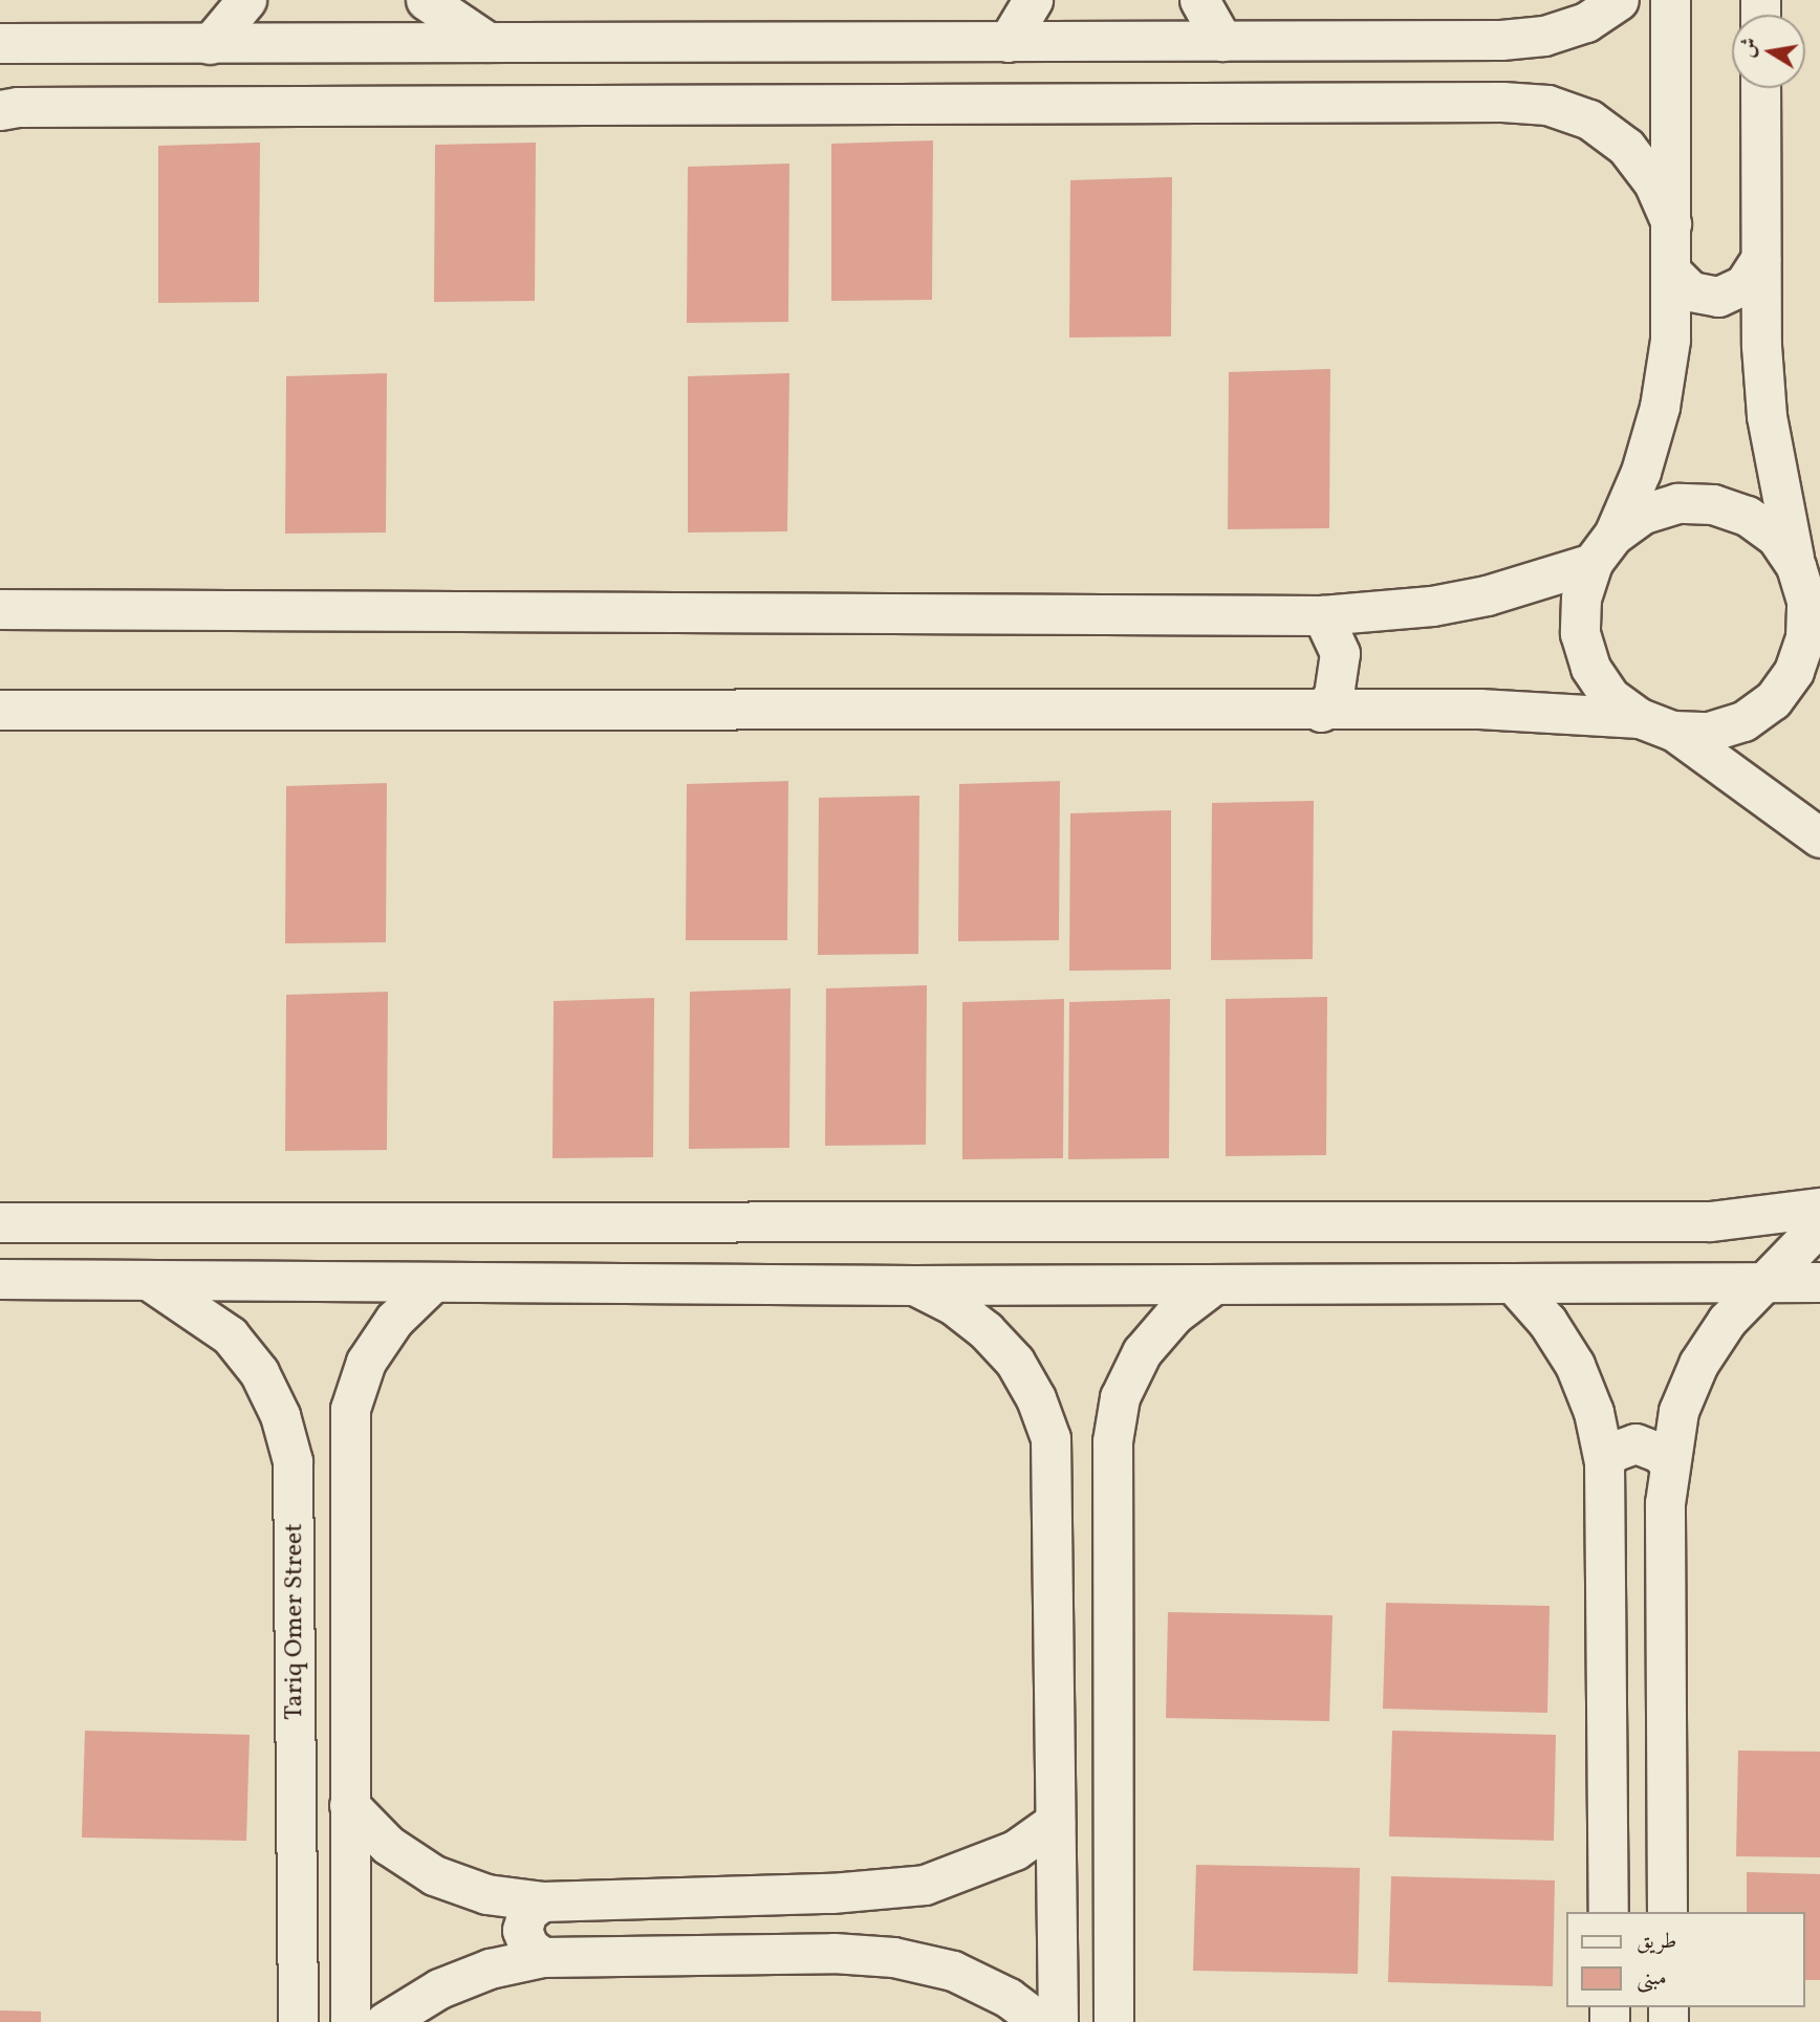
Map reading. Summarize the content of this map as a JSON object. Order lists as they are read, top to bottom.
{
  "streets": {
    "street": ["Tariq Omer Street"]
  },
  "legend": ["طريق", "مبنى"],
  "north": "left"
}
